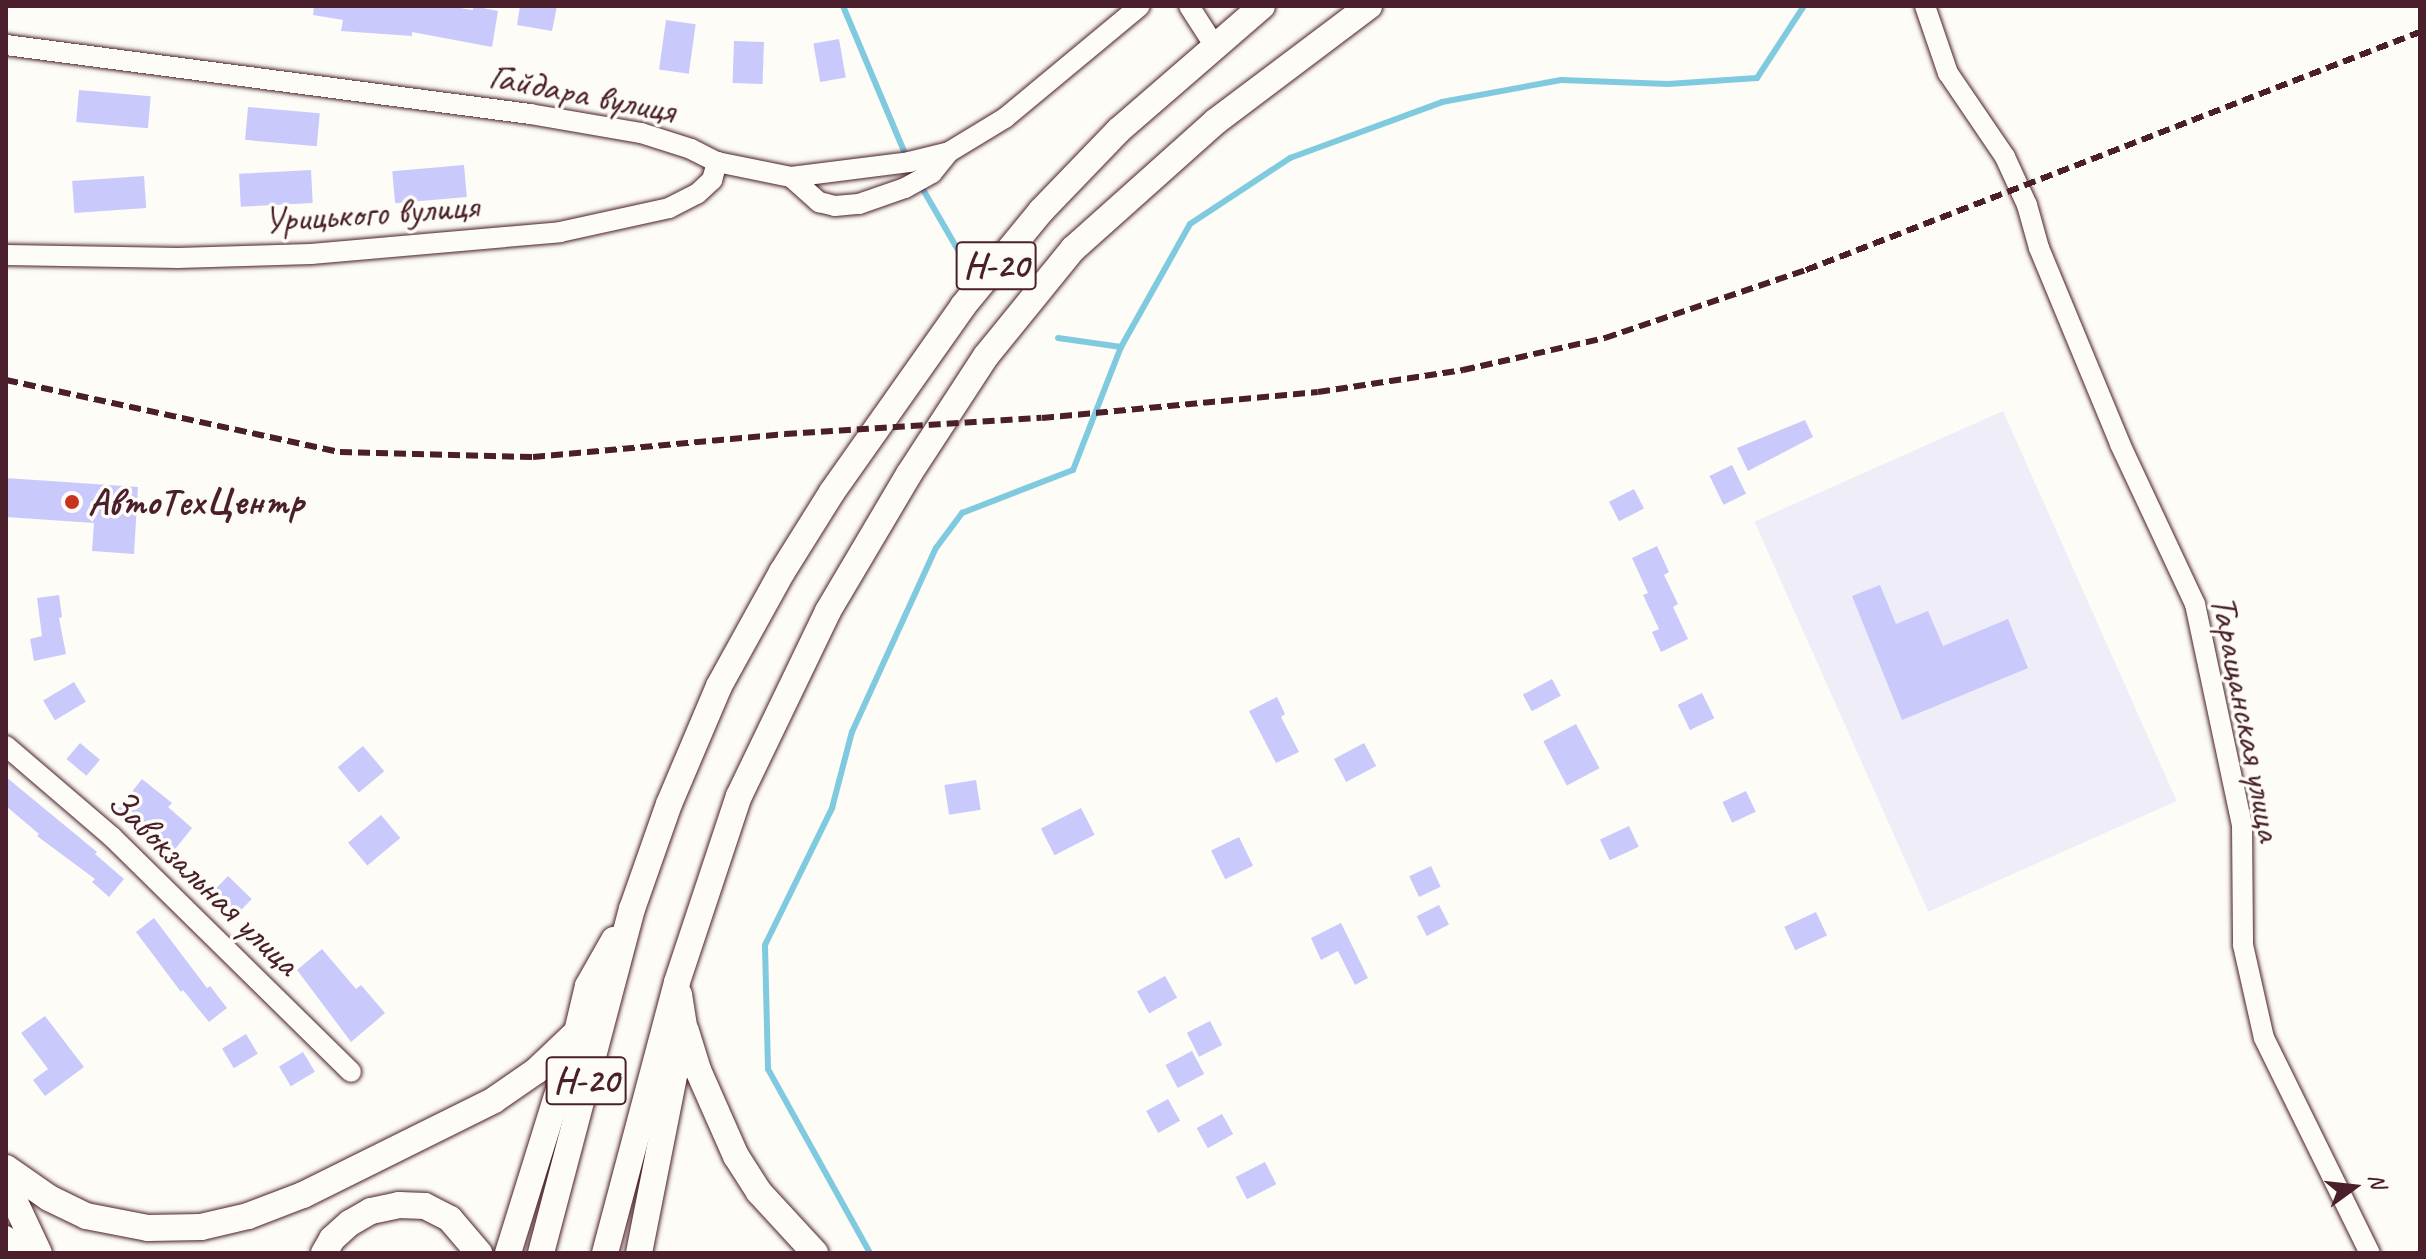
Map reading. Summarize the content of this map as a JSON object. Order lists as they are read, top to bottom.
{
  "streets": {
    "main road": ["Н-20"],
    "street": [
      "Гайдара вулиця",
      "Урицького вулиця",
      "Таращанская улица",
      "Завокзальная улица"
    ]
  },
  "crossings": [
    ["Гайдара вулиця", "Урицького вулиця"]
  ],
  "places": ["АвтоТехЦентр"],
  "north": "right"
}
